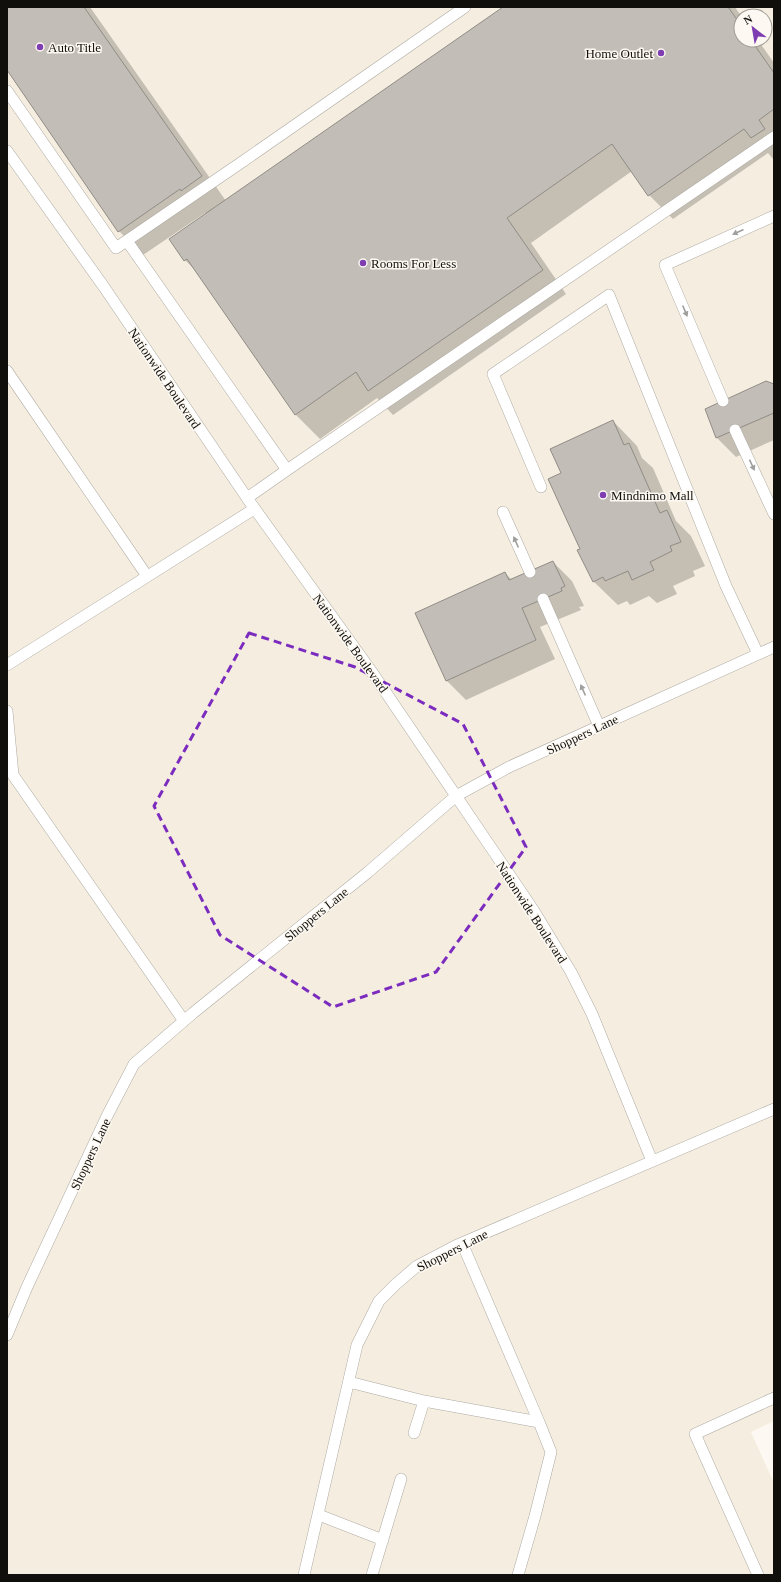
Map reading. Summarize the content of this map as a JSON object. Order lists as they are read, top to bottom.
{
  "streets": {
    "lane": ["Nationwide Boulevard", "Shoppers Lane"]
  },
  "crossings": [
    ["Nationwide Boulevard", "Shoppers Lane"]
  ],
  "places": [
    "Auto Title",
    "Home Outlet",
    "Rooms For Less",
    "Mindnimo Mall"
  ],
  "north": "top left"
}
